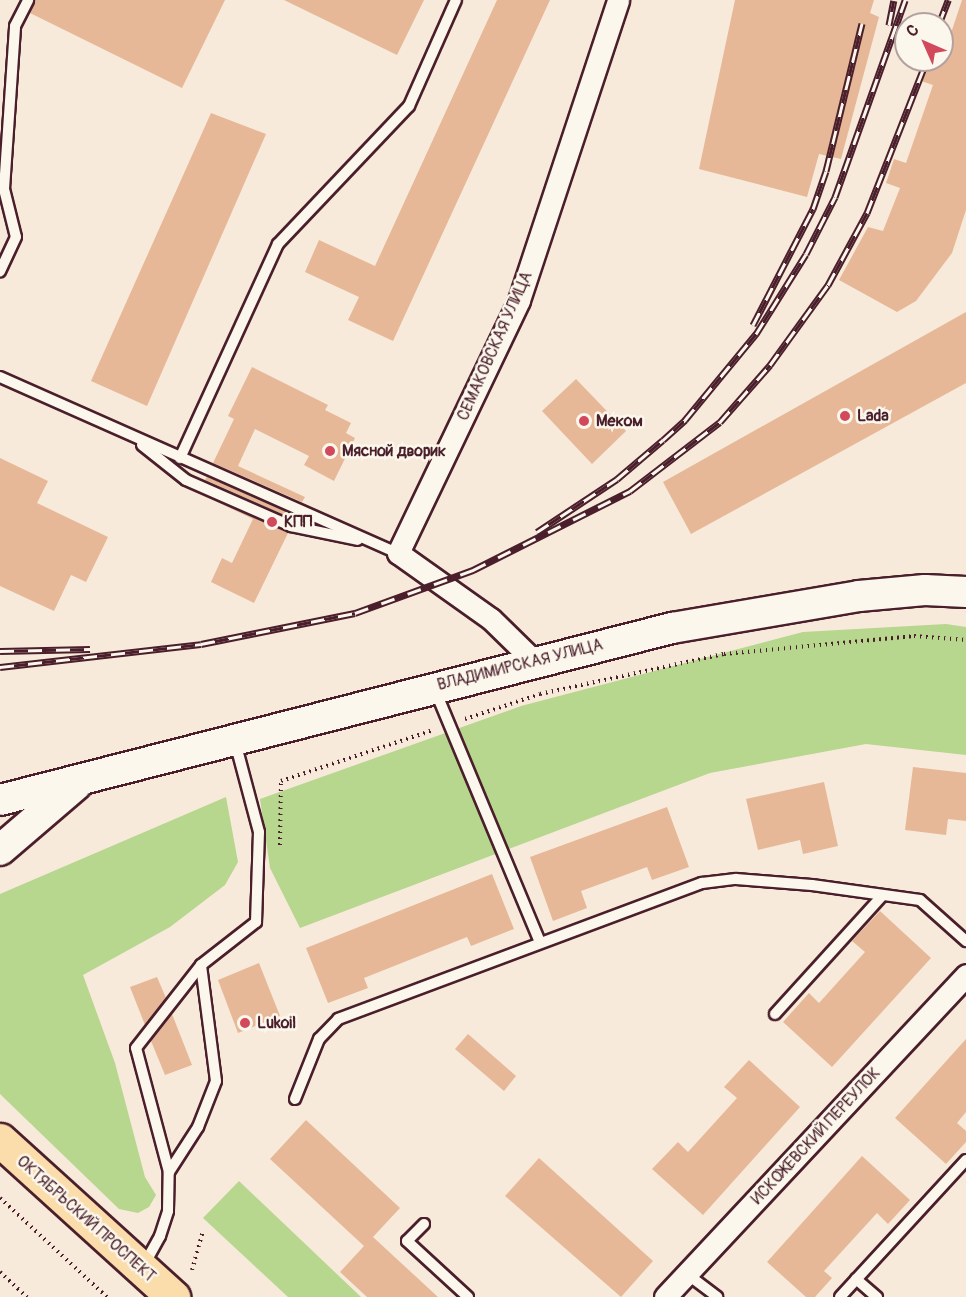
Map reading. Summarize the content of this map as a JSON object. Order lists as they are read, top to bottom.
{
  "streets": {
    "main road": ["ВЛАДИМИРСКАЯ УЛИЦА", "ОКТЯБРЬСКИЙ ПРОСПЕКТ"],
    "street": ["СЕМАКОВСКАЯ УЛИЦА", "ИСКОЖЕВСКИЙ ПЕРЕУЛОК"]
  },
  "places": [
    "Lada",
    "Меком",
    "Мясной дворик",
    "КПП",
    "Lukoil"
  ],
  "north": "top left"
}
